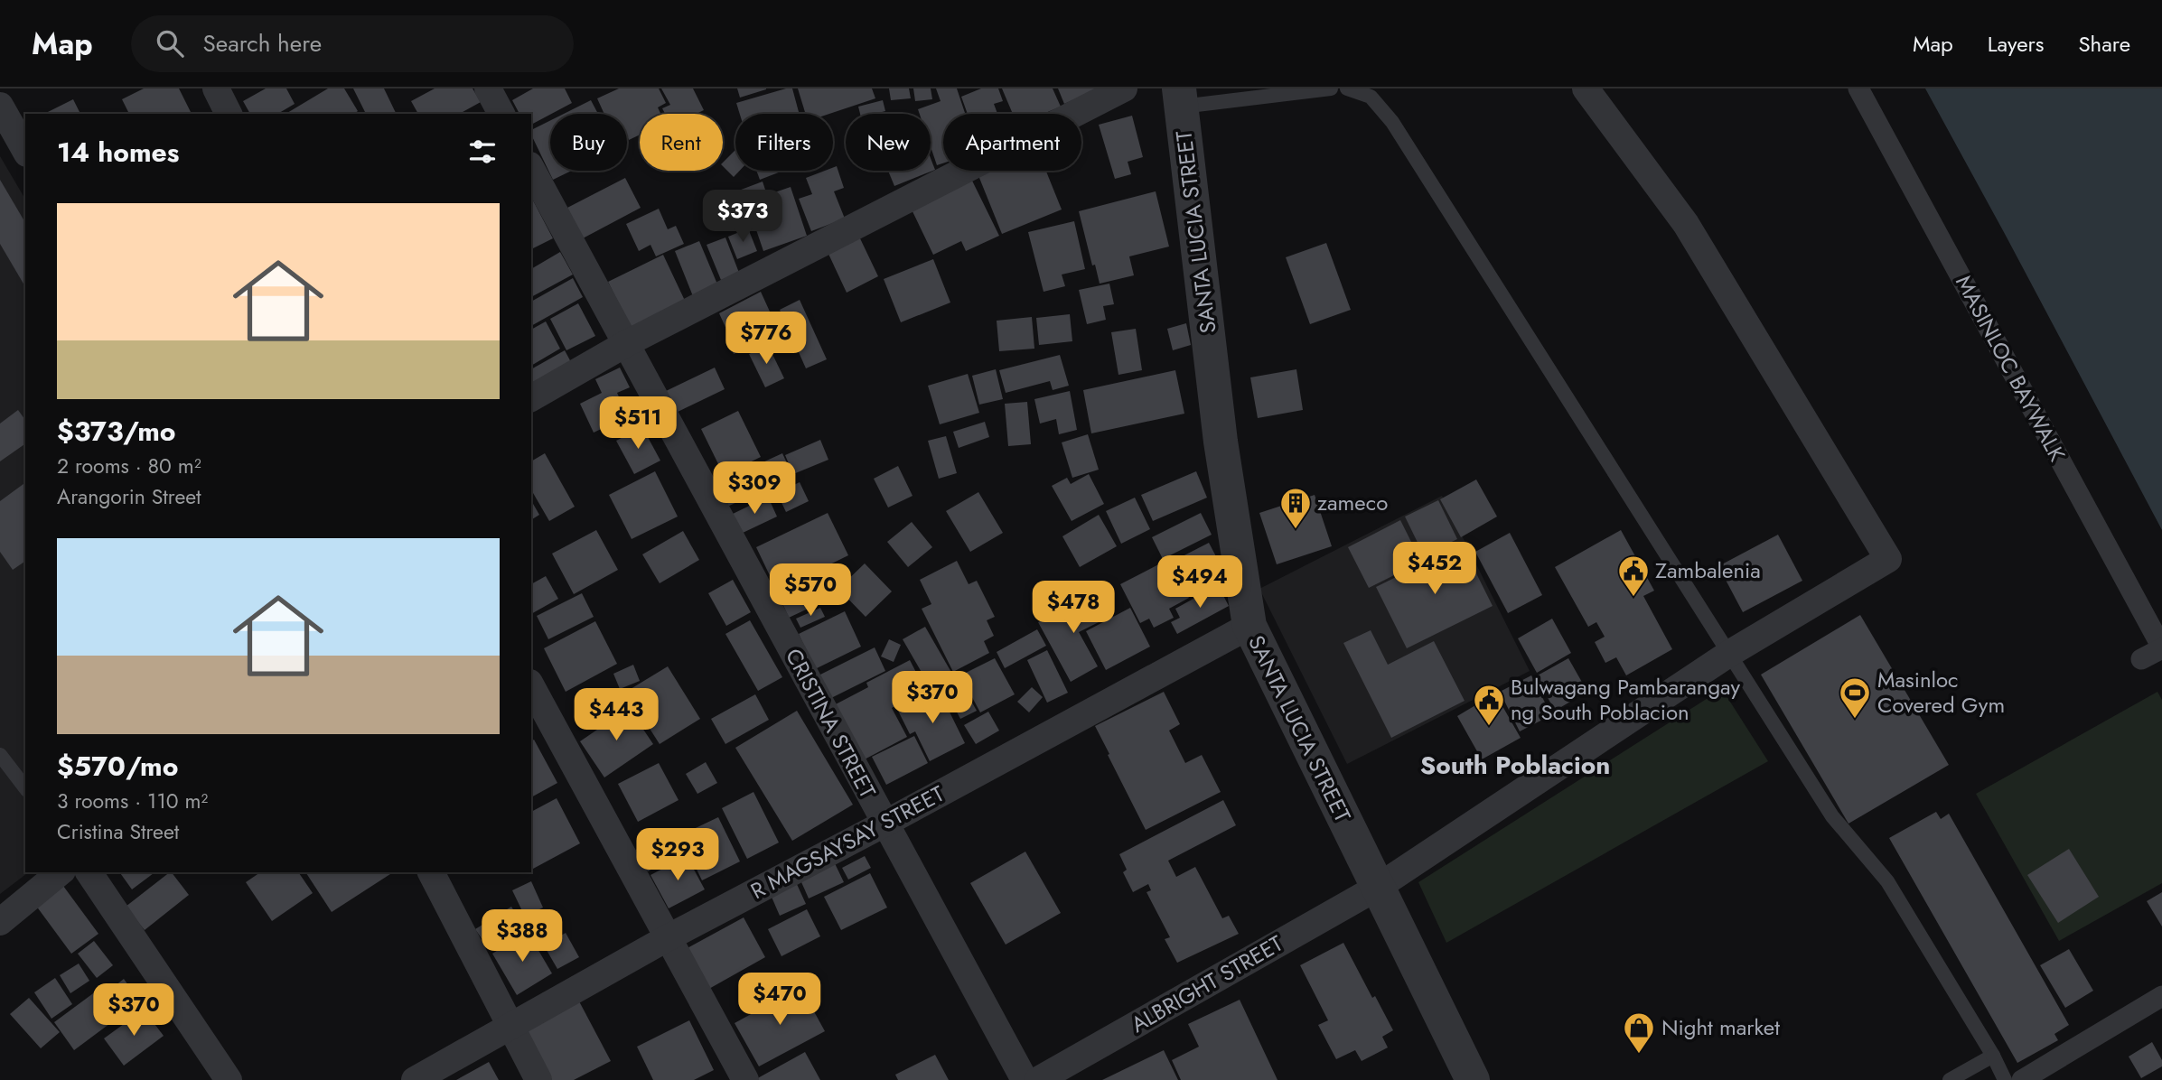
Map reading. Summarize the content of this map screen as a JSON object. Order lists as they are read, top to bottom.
{
  "streets": {
    "street": [
      "SANTA LUCIA STREET",
      "MASINLOC BAYWALK",
      "CRISTINA STREET",
      "R MAGSAYSAY STREET",
      "ALBRIGHT STREET"
    ]
  },
  "crossings": [
    ["SANTA LUCIA STREET", "R MAGSAYSAY STREET"],
    ["SANTA LUCIA STREET", "ALBRIGHT STREET"],
    ["CRISTINA STREET", "R MAGSAYSAY STREET"]
  ],
  "districts": ["South Poblacion"],
  "places": {
    "building": ["zameco"],
    "public building": ["Zambalenia", "Bulwagang Pambarangay ng South Poblacion"],
    "sports": ["Masinloc Covered Gym"],
    "shop": ["Night market"]
  },
  "page": {
    "header": "Map",
    "search": "Search here",
    "nav": ["Map", "Layers", "Share"],
    "chip": [
      "Buy",
      "Rent",
      "Filters",
      "New",
      "Apartment"
    ],
    "heading": "14 homes",
    "price": [
      "$373",
      "$776",
      "$511",
      "$309",
      "$452",
      "$494",
      "$570",
      "$478",
      "$370",
      "$443",
      "$293",
      "$388",
      "$470",
      "$370"
    ],
    "list": [
      {
        "name": "$373/mo",
        "note": "2 rooms · 80 m² · Arangorin Street"
      },
      {
        "name": "$570/mo",
        "note": "3 rooms · 110 m² · Cristina Street"
      }
    ]
  }
}
